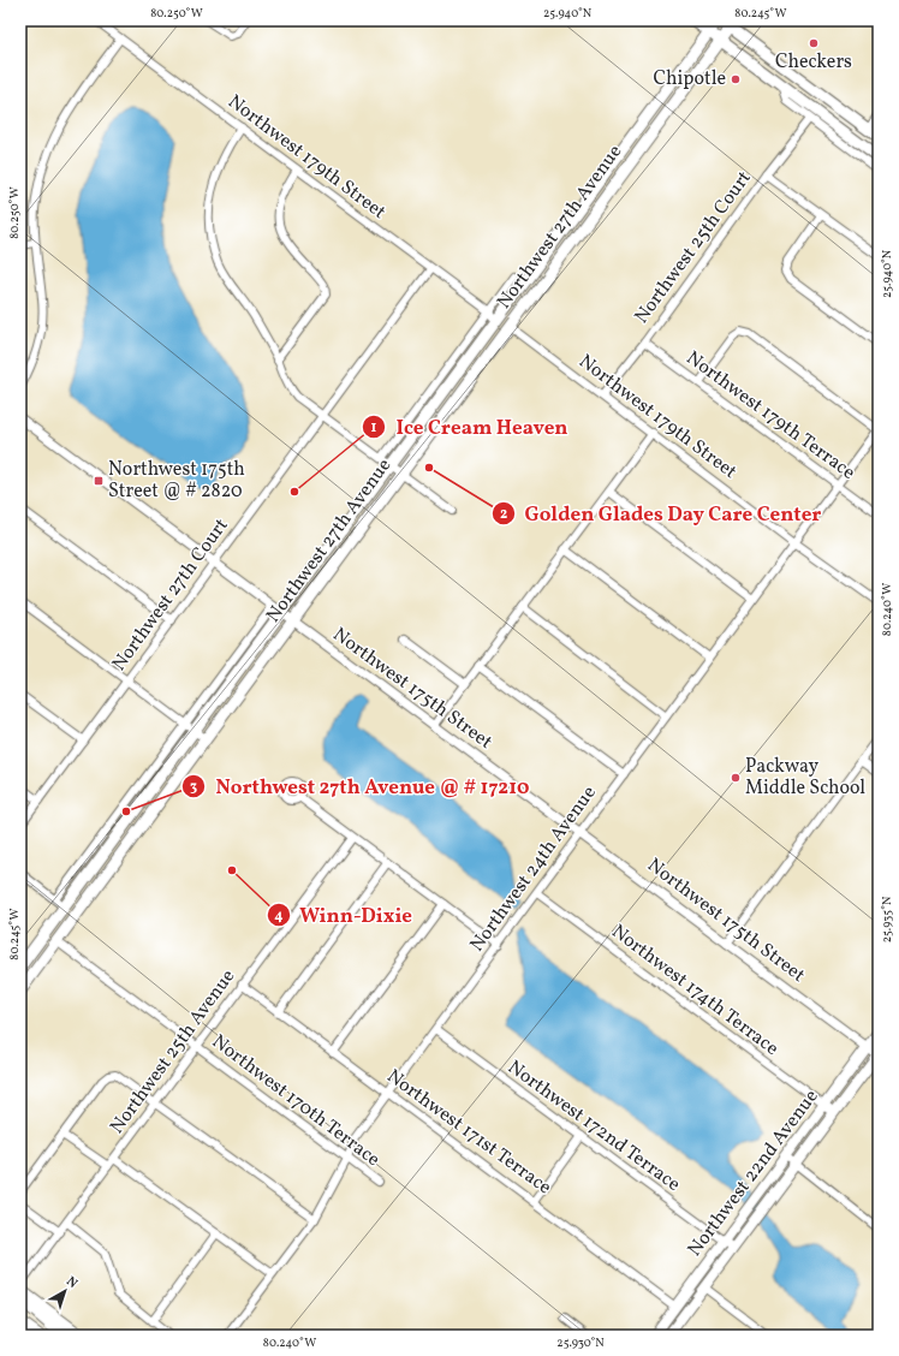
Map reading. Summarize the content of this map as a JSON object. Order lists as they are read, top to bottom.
{
  "streets": {
    "main road": ["Northwest 27th Avenue", "Northwest 22nd Avenue"],
    "street": [
      "Northwest 179th Street",
      "Northwest 25th Court",
      "Northwest 179th Terrace",
      "Northwest 27th Court",
      "Northwest 175th Street",
      "Northwest 24th Avenue",
      "Northwest 174th Terrace",
      "Northwest 25th Avenue",
      "Northwest 170th Terrace",
      "Northwest 172nd Terrace",
      "Northwest 171st Terrace"
    ]
  },
  "crossings": [
    ["Northwest 179th Street", "Northwest 27th Avenue"],
    ["Northwest 179th Street", "Northwest 25th Court"],
    ["Northwest 179th Street", "Northwest 27th Court"],
    ["Northwest 179th Street", "Northwest 24th Avenue"],
    ["Northwest 27th Avenue", "Northwest 175th Street"],
    ["Northwest 27th Avenue", "Northwest 170th Terrace"],
    ["Northwest 25th Court", "Northwest 179th Terrace"],
    ["Northwest 179th Terrace", "Northwest 24th Avenue"],
    ["Northwest 27th Court", "Northwest 175th Street"],
    ["Northwest 175th Street", "Northwest 24th Avenue"],
    ["Northwest 175th Street", "Northwest 22nd Avenue"],
    ["Northwest 24th Avenue", "Northwest 174th Terrace"],
    ["Northwest 24th Avenue", "Northwest 170th Terrace"],
    ["Northwest 24th Avenue", "Northwest 172nd Terrace"],
    ["Northwest 24th Avenue", "Northwest 171st Terrace"],
    ["Northwest 174th Terrace", "Northwest 22nd Avenue"],
    ["Northwest 25th Avenue", "Northwest 170th Terrace"],
    ["Northwest 25th Avenue", "Northwest 171st Terrace"],
    ["Northwest 172nd Terrace", "Northwest 22nd Avenue"],
    ["Northwest 171st Terrace", "Northwest 22nd Avenue"]
  ],
  "places": {
    "other": [
      "Checkers",
      "Chipotle",
      "Golden Glades Day Care Center",
      "Ice Cream Heaven",
      "Packway Middle School",
      "Northwest 27th Avenue @ # 17210",
      "Winn-Dixie"
    ],
    "transit": ["Northwest 175th Street @ # 2820"]
  },
  "north": "top right",
  "coordinates": [
    "80.250°W",
    "25.940°N",
    "80.245°W",
    "80.240°W",
    "25.935°N",
    "25.930°N"
  ]
}
